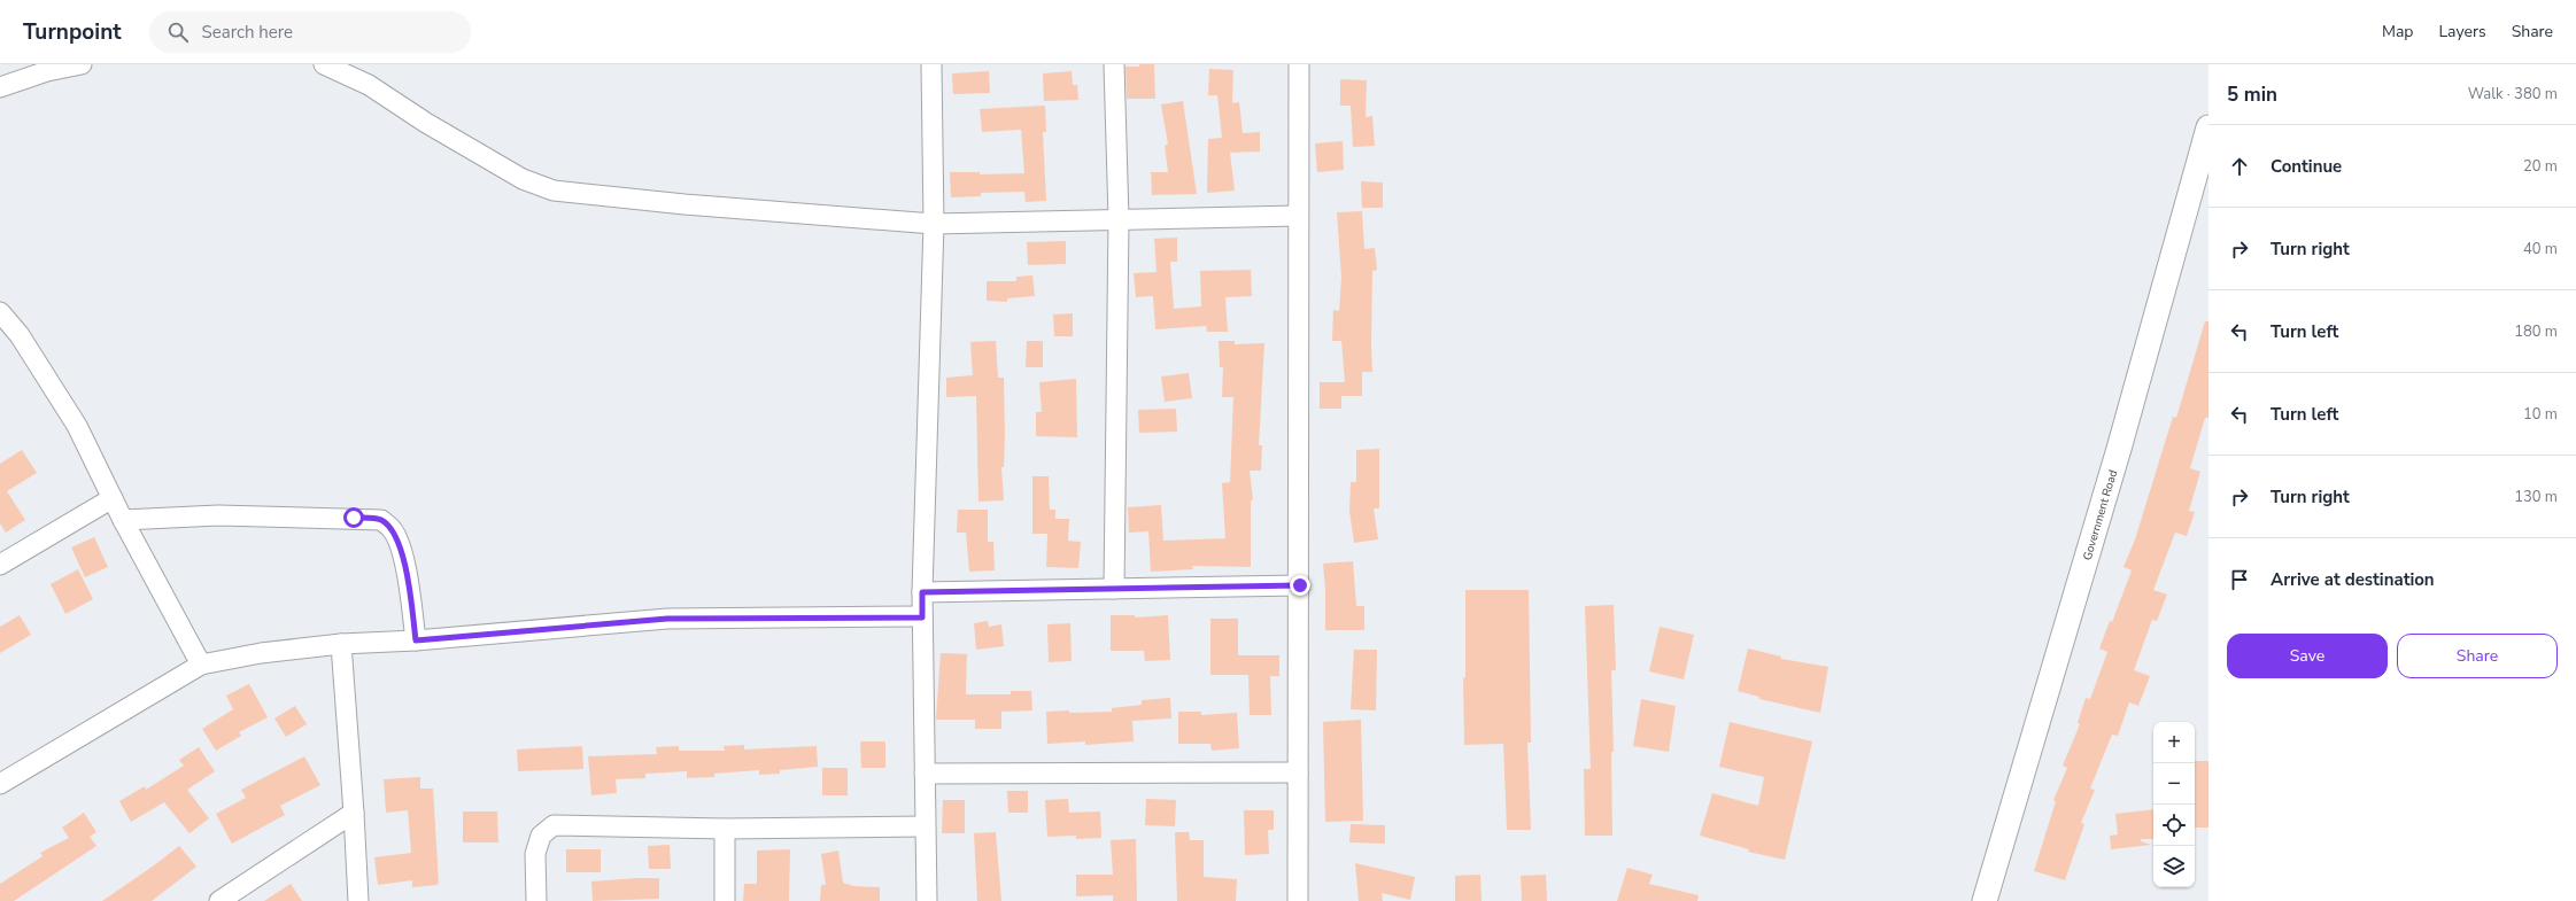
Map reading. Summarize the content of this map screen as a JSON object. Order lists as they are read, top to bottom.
{
  "streets": {
    "street": ["Government Road"]
  },
  "page": {
    "header": "Turnpoint",
    "search": "Search here",
    "nav": ["Map", "Layers", "Share"],
    "heading": ["5 min", "Walk · 380 m"],
    "list": [
      ["Continue", "20 m"],
      ["Turn right", "40 m"],
      ["Turn left", "180 m"],
      ["Turn left", "10 m"],
      ["Turn right", "130 m"],
      "Arrive at destination"
    ],
    "buttons": ["Save", "Share"],
    "map_buttons": ["+", "−"]
  }
}
